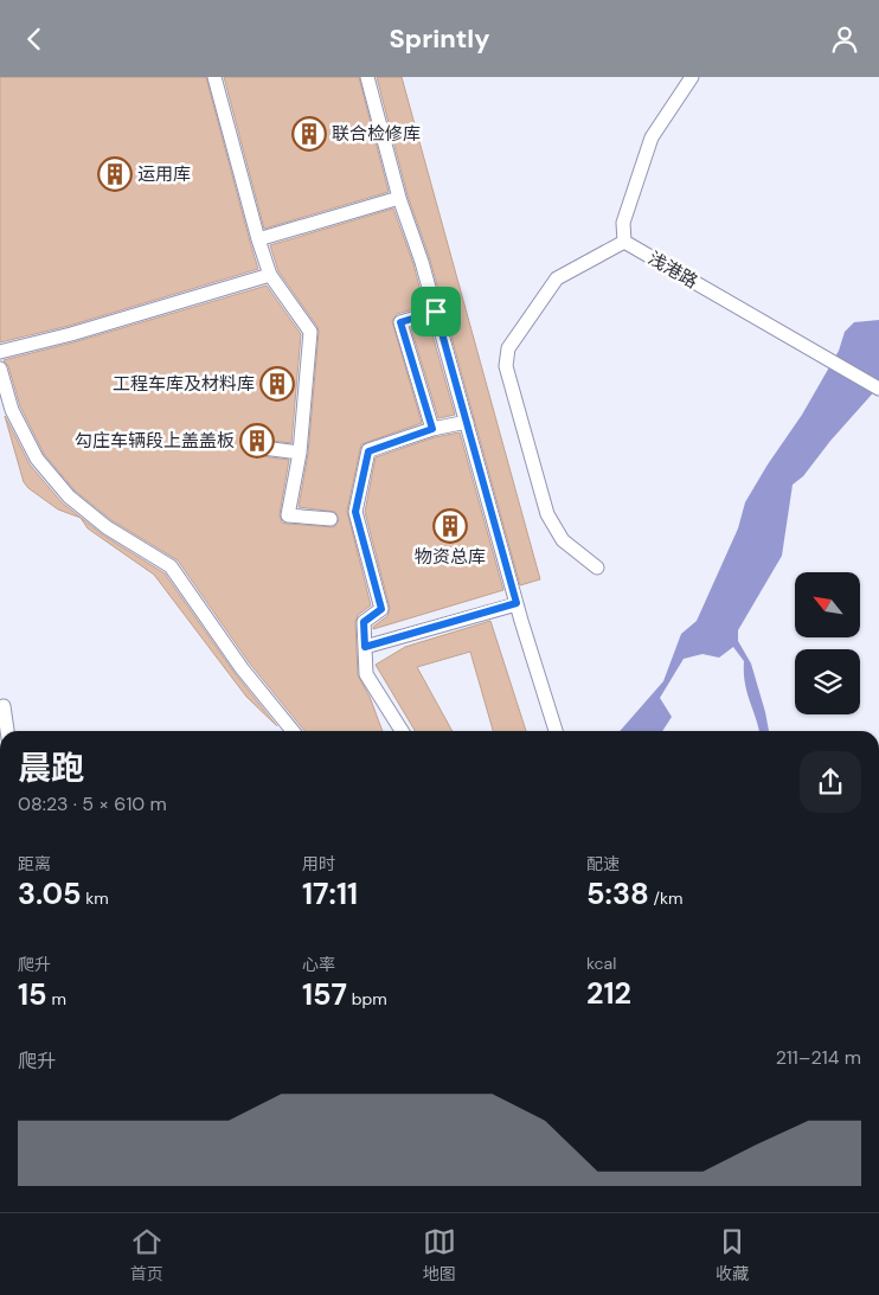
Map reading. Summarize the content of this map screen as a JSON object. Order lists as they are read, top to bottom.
{
  "streets": {
    "street": ["浅港路"]
  },
  "places": {
    "building": [
      "联合检修库",
      "运用库",
      "工程车库及材料库",
      "勾庄车辆段上盖盖板",
      "物资总库"
    ]
  },
  "north": "top left",
  "page": {
    "header": "Sprintly",
    "heading": ["晨跑", "08:23 · 5 × 610 m"],
    "stats": [
      ["距离", "3.05 km"],
      ["用时", "17:11"],
      ["配速", "5:38 /km"],
      ["爬升", "15 m"],
      ["心率", "157 bpm"],
      ["kcal", "212"]
    ],
    "chart": ["爬升", "211–214 m"],
    "tabs": ["首页", "地图", "收藏"]
  }
}
